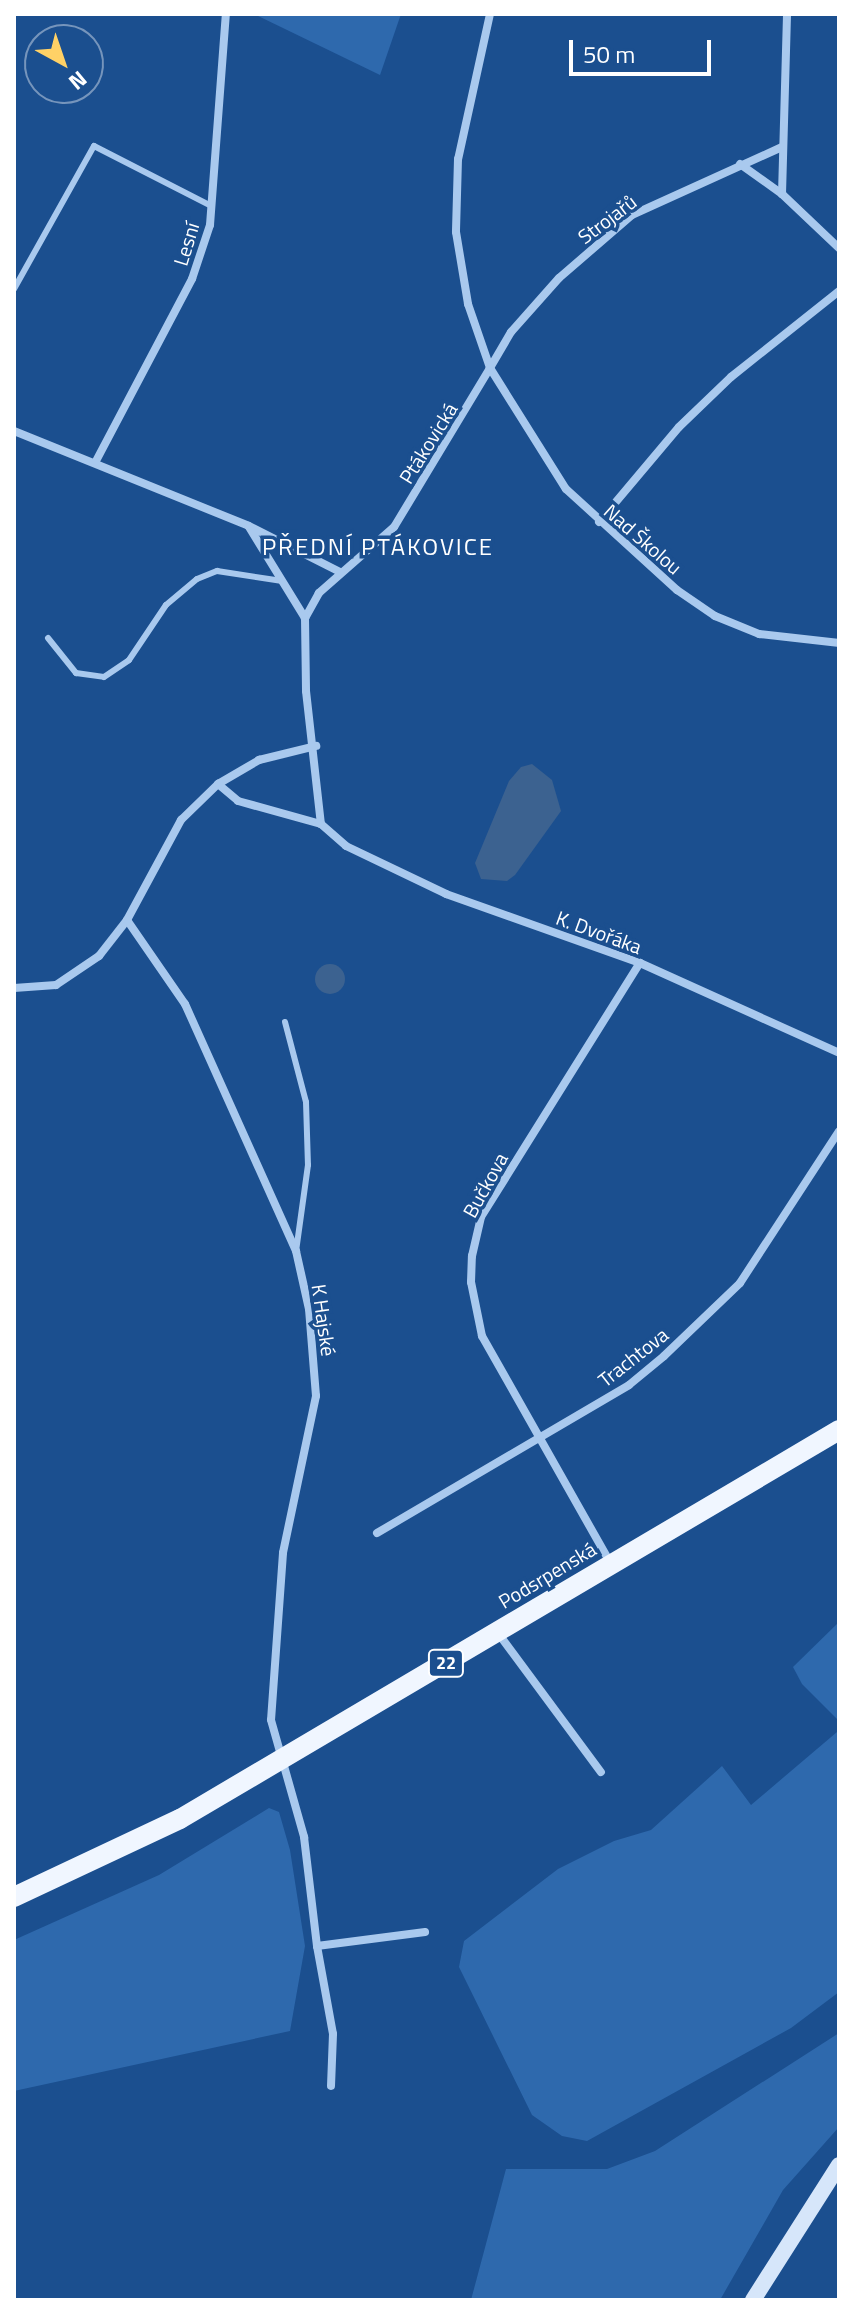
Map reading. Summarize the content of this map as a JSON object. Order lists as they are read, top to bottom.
{
  "streets": {
    "main road": ["Podsrpenská", "22"],
    "street": [
      "Strojařů",
      "Lesní",
      "Ptákovická",
      "Nad Školou",
      "K. Dvořáka",
      "Bučkova",
      "K Hajské",
      "Trachtova"
    ]
  },
  "crossings": [
    ["Strojařů", "Ptákovická"],
    ["Strojařů", "Nad Školou"],
    ["Ptákovická", "Nad Školou"],
    ["K. Dvořáka", "Bučkova"],
    ["Bučkova", "Trachtova"],
    ["Bučkova", "Podsrpenská"],
    ["K Hajské", "Podsrpenská"],
    ["K Hajské", "22"],
    ["Podsrpenská", "22"]
  ],
  "districts": ["PŘEDNÍ PTÁKOVICE"],
  "scale_bar": "50 m",
  "north": "bottom right"
}
